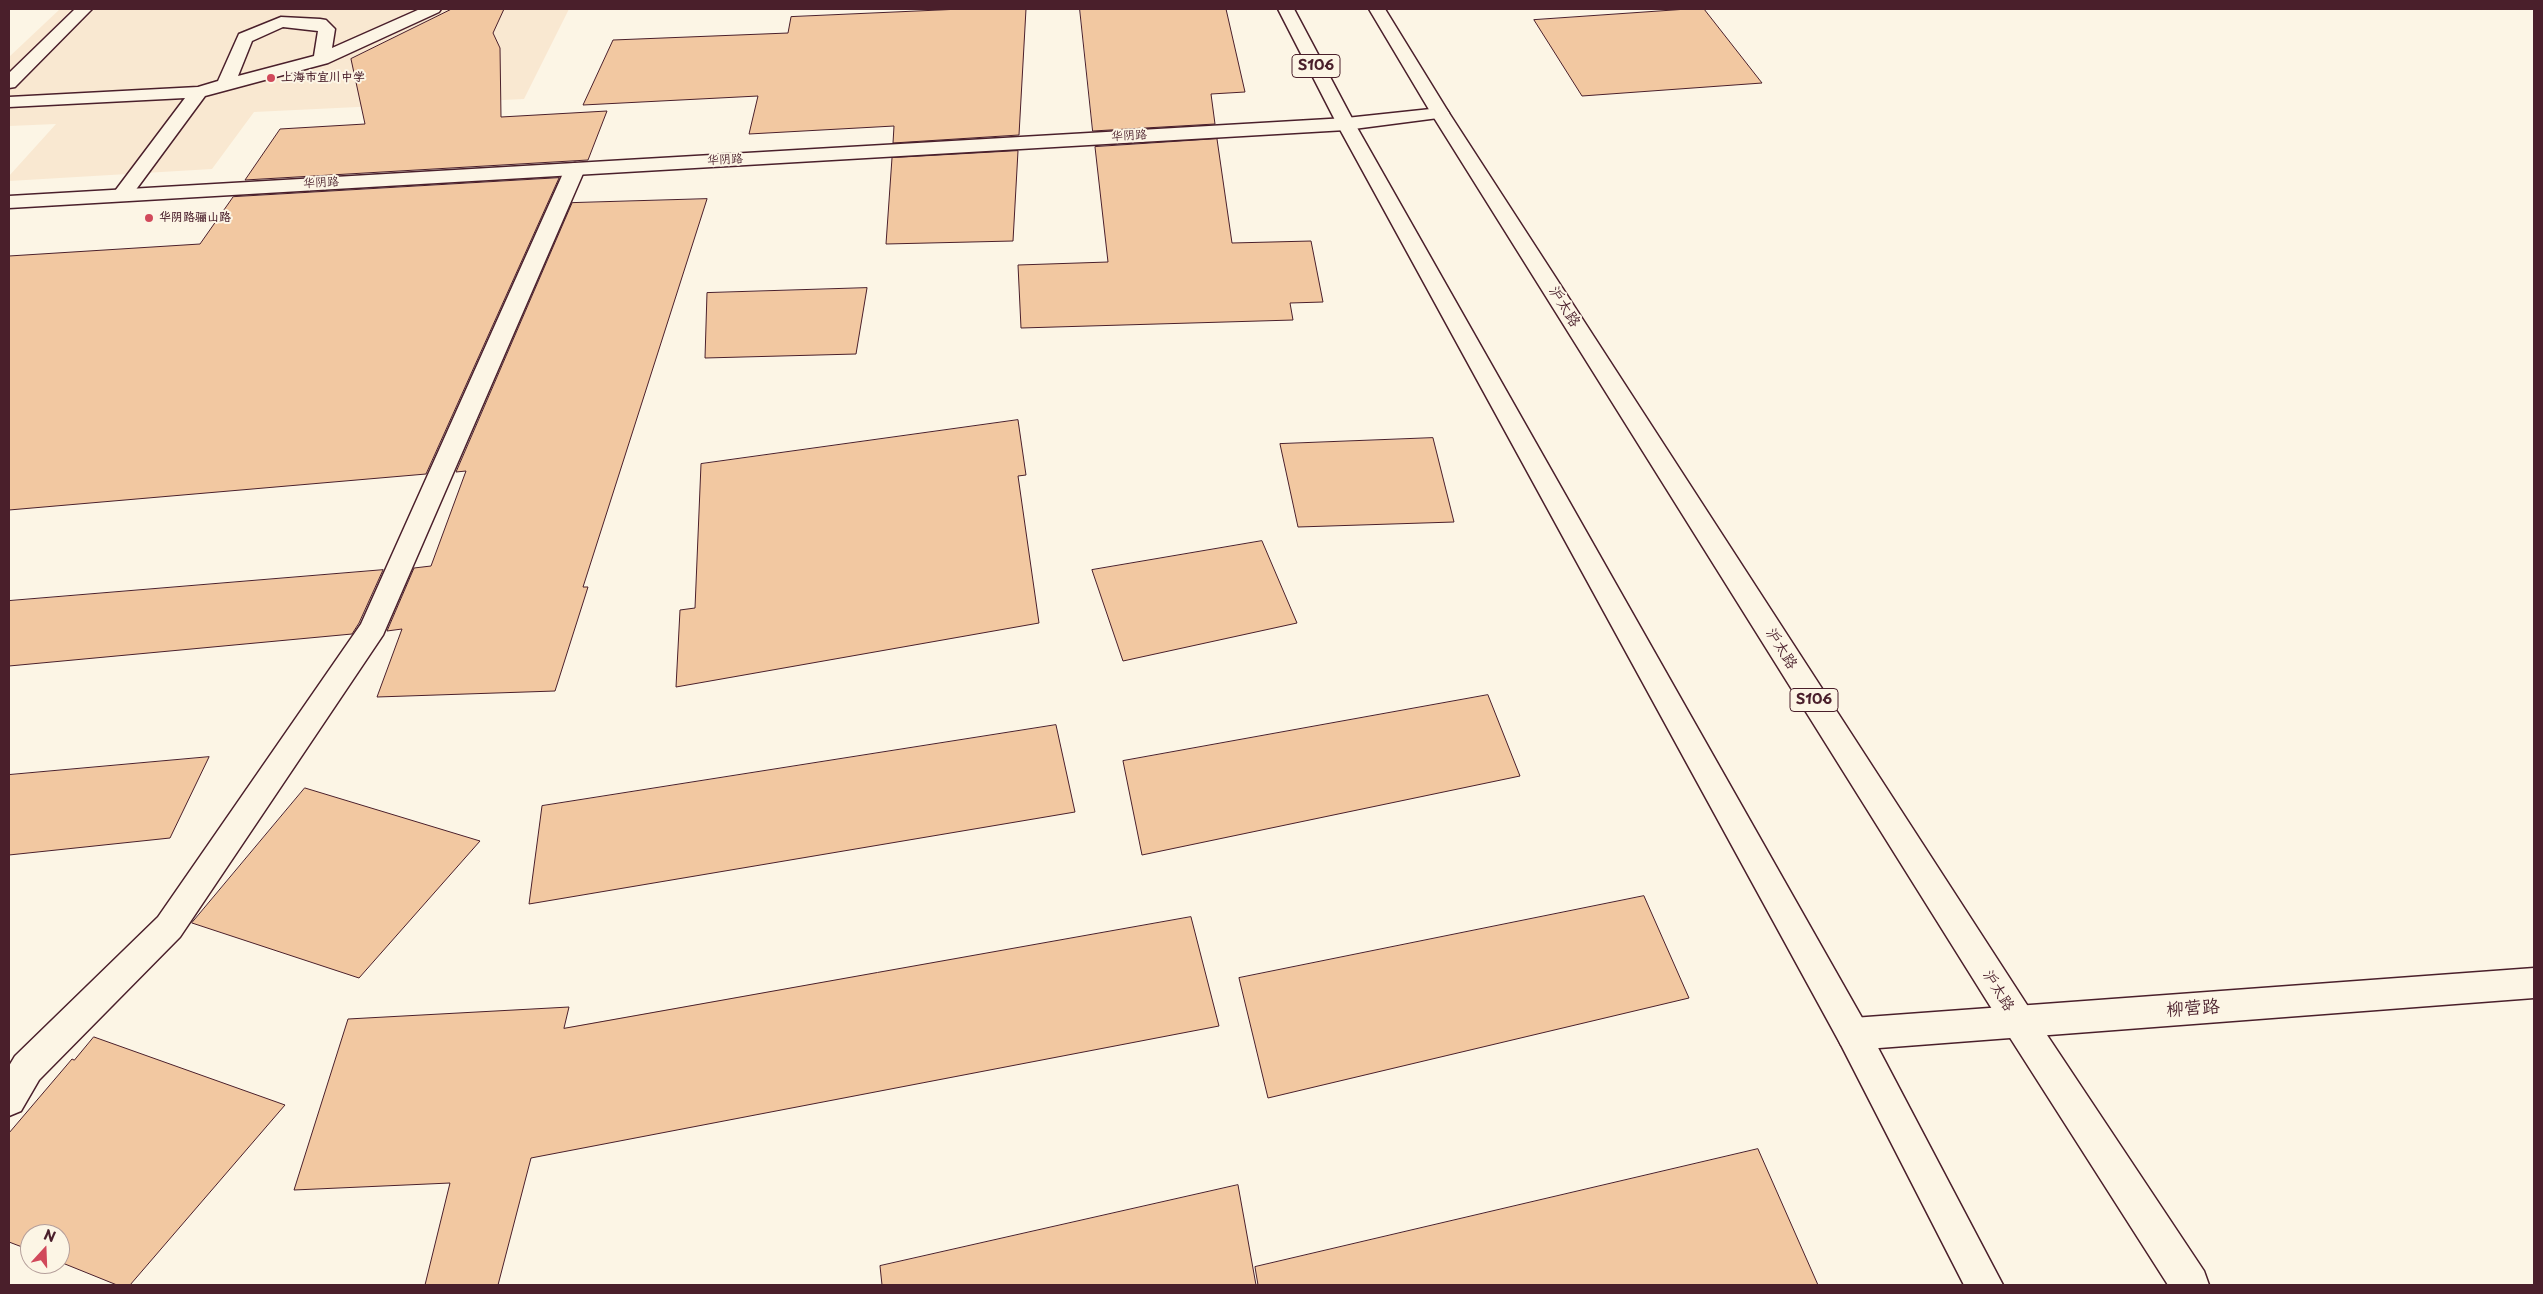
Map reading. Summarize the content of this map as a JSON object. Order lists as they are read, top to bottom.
{
  "streets": {
    "main road": [
      "S106",
      "华阴路",
      "沪太路",
      "柳营路"
    ]
  },
  "crossings": [
    ["S106", "华阴路"],
    ["S106", "柳营路"],
    ["华阴路", "沪太路"],
    ["沪太路", "柳营路"]
  ],
  "places": ["上海市宜川中学", "华阴路骊山路"],
  "north": "top"
}
